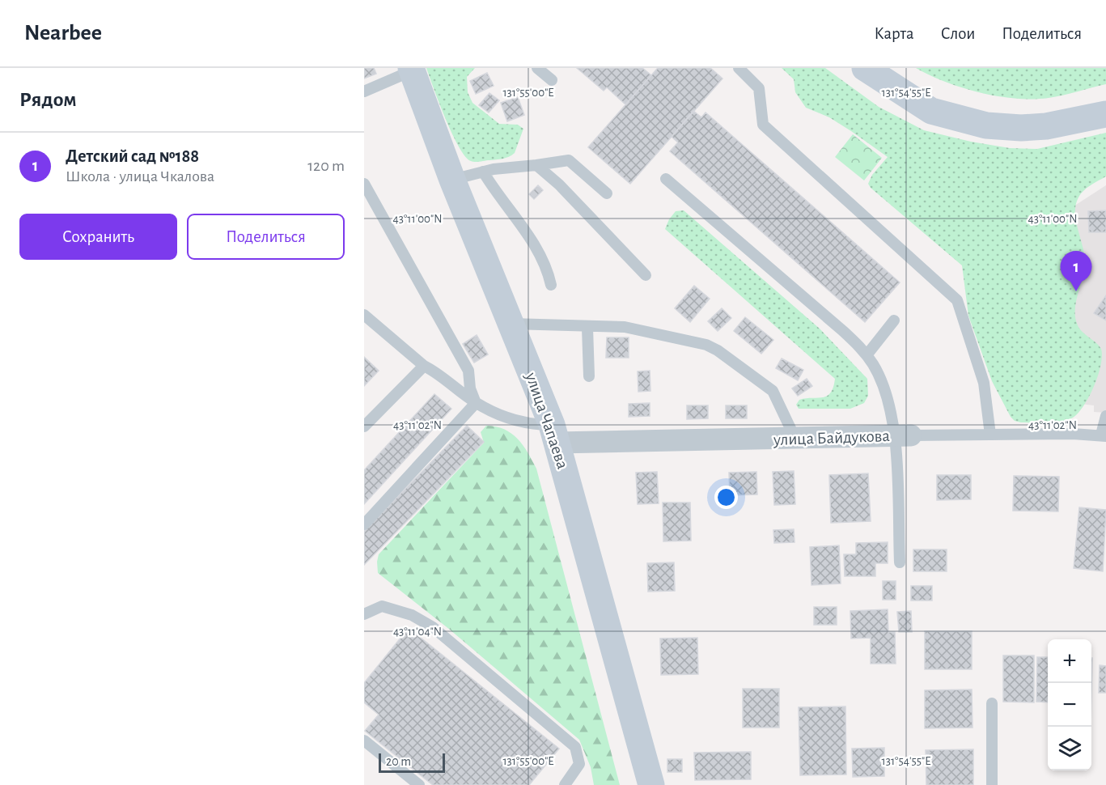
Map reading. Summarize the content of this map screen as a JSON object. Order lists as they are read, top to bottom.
{
  "streets": {
    "main road": ["улица Чапаева"],
    "street": ["улица Байдукова"]
  },
  "crossings": [
    ["улица Чапаева", "улица Байдукова"]
  ],
  "scale_bar": "20 m",
  "page": {
    "header": "Nearbee",
    "nav": ["Карта", "Слои", "Поделиться"],
    "heading": "Рядом",
    "list": [
      {
        "mark": "1",
        "name": "Детский сад №188",
        "note": "Школа · улица Чкалова",
        "value": "120 m"
      }
    ],
    "buttons": ["Сохранить", "Поделиться"],
    "pins": "1",
    "map_buttons": ["+", "−"],
    "scale": "20 m"
  },
  "coordinates": [
    "131°55'00\"E",
    "131°54'55\"E",
    "43°11'00\"N",
    "43°11'02\"N",
    "43°11'04\"N"
  ]
}
